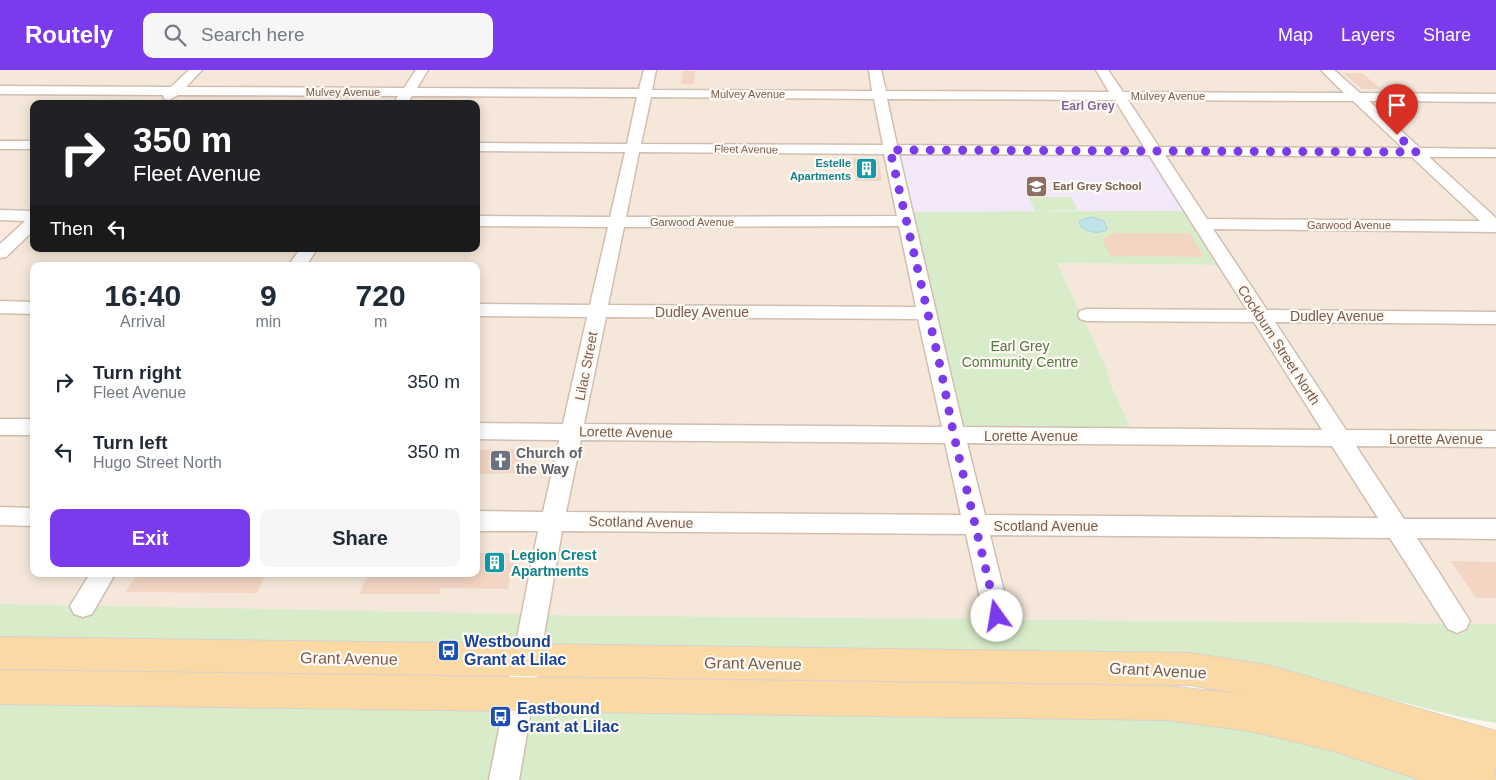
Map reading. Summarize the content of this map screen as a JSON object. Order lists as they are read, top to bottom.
{
  "streets": {
    "main road": ["Grant Avenue"],
    "street": [
      "Mulvey Avenue",
      "Fleet Avenue",
      "Garwood Avenue",
      "Dudley Avenue",
      "Cockburn Street North",
      "Lilac Street",
      "Lorette Avenue",
      "Scotland Avenue"
    ]
  },
  "crossings": [
    ["Mulvey Avenue", "Cockburn Street North"],
    ["Mulvey Avenue", "Lilac Street"],
    ["Fleet Avenue", "Cockburn Street North"],
    ["Fleet Avenue", "Lilac Street"],
    ["Garwood Avenue", "Cockburn Street North"],
    ["Garwood Avenue", "Lilac Street"],
    ["Dudley Avenue", "Cockburn Street North"],
    ["Dudley Avenue", "Lilac Street"],
    ["Cockburn Street North", "Lorette Avenue"],
    ["Cockburn Street North", "Scotland Avenue"],
    ["Lilac Street", "Lorette Avenue"],
    ["Lilac Street", "Scotland Avenue"],
    ["Lilac Street", "Grant Avenue"]
  ],
  "districts": ["Earl Grey"],
  "parks": ["Earl Grey Community Centre"],
  "places": {
    "building": ["Estelle Apartments", "Legion Crest Apartments"],
    "school or university": ["Earl Grey School"],
    "church": ["Church of the Way"],
    "bus stop": ["Westbound Grant at Lilac", "Eastbound Grant at Lilac"]
  },
  "page": {
    "header": "Routely",
    "search": "Search here",
    "nav": ["Map", "Layers", "Share"],
    "turn": ["350 m", "Fleet Avenue"],
    "then": "Then",
    "eta": [
      "16:40",
      "Arrival",
      "9",
      "min",
      "720",
      "m"
    ],
    "list": [
      {
        "name": "Turn right",
        "note": "Fleet Avenue",
        "value": "350 m"
      },
      {
        "name": "Turn left",
        "note": "Hugo Street North",
        "value": "350 m"
      }
    ],
    "buttons": ["Exit", "Share"]
  }
}
